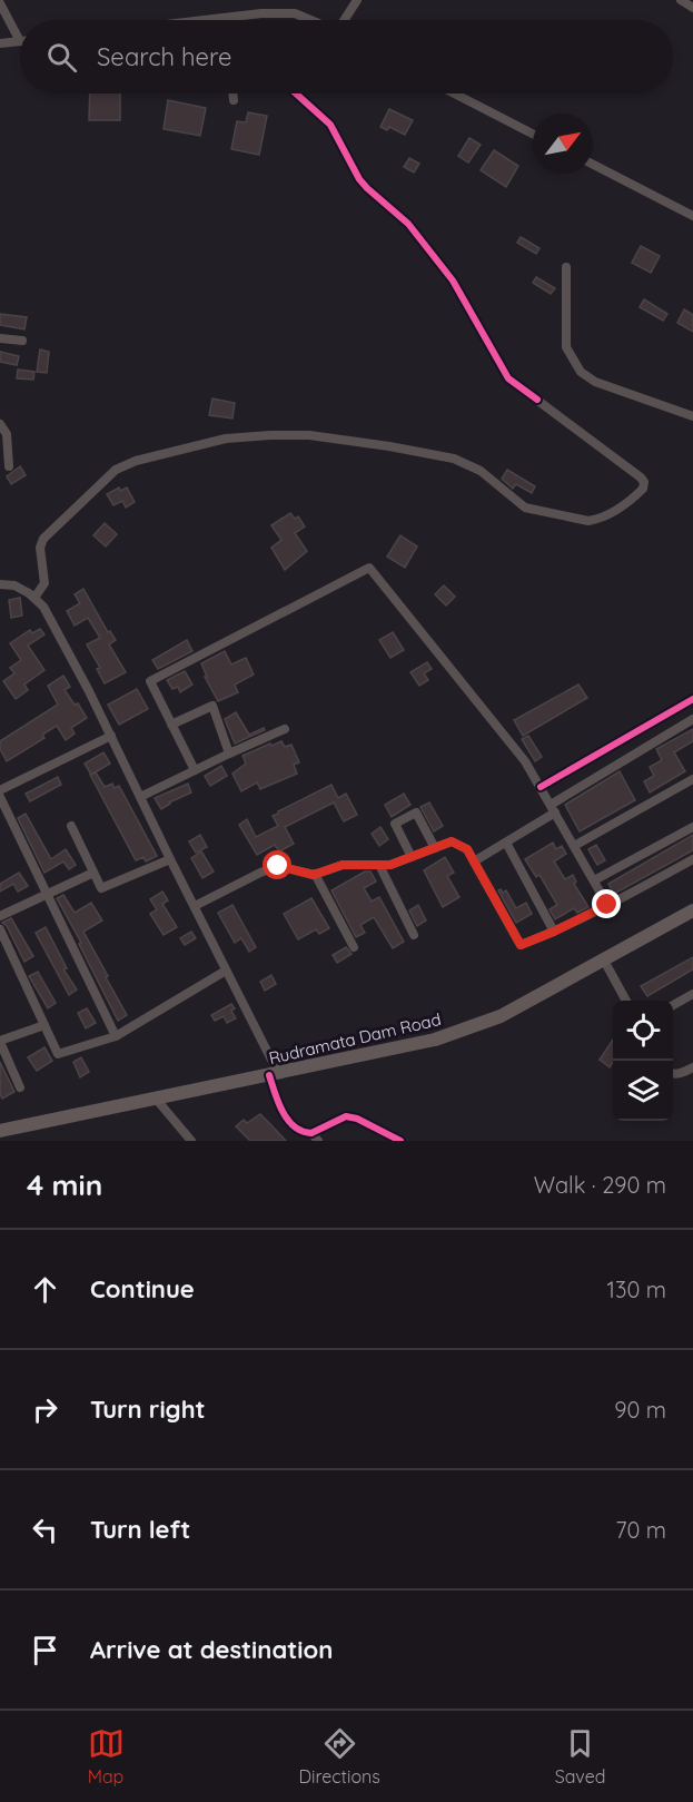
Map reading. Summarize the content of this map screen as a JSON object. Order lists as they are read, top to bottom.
{
  "streets": {
    "highway": ["Rudramata Dam Road"]
  },
  "north": "top right",
  "page": {
    "search": "Search here",
    "heading": ["4 min", "Walk · 290 m"],
    "list": [
      ["Continue", "130 m"],
      ["Turn right", "90 m"],
      ["Turn left", "70 m"],
      "Arrive at destination"
    ],
    "nav": ["Map", "Directions", "Saved"]
  }
}
